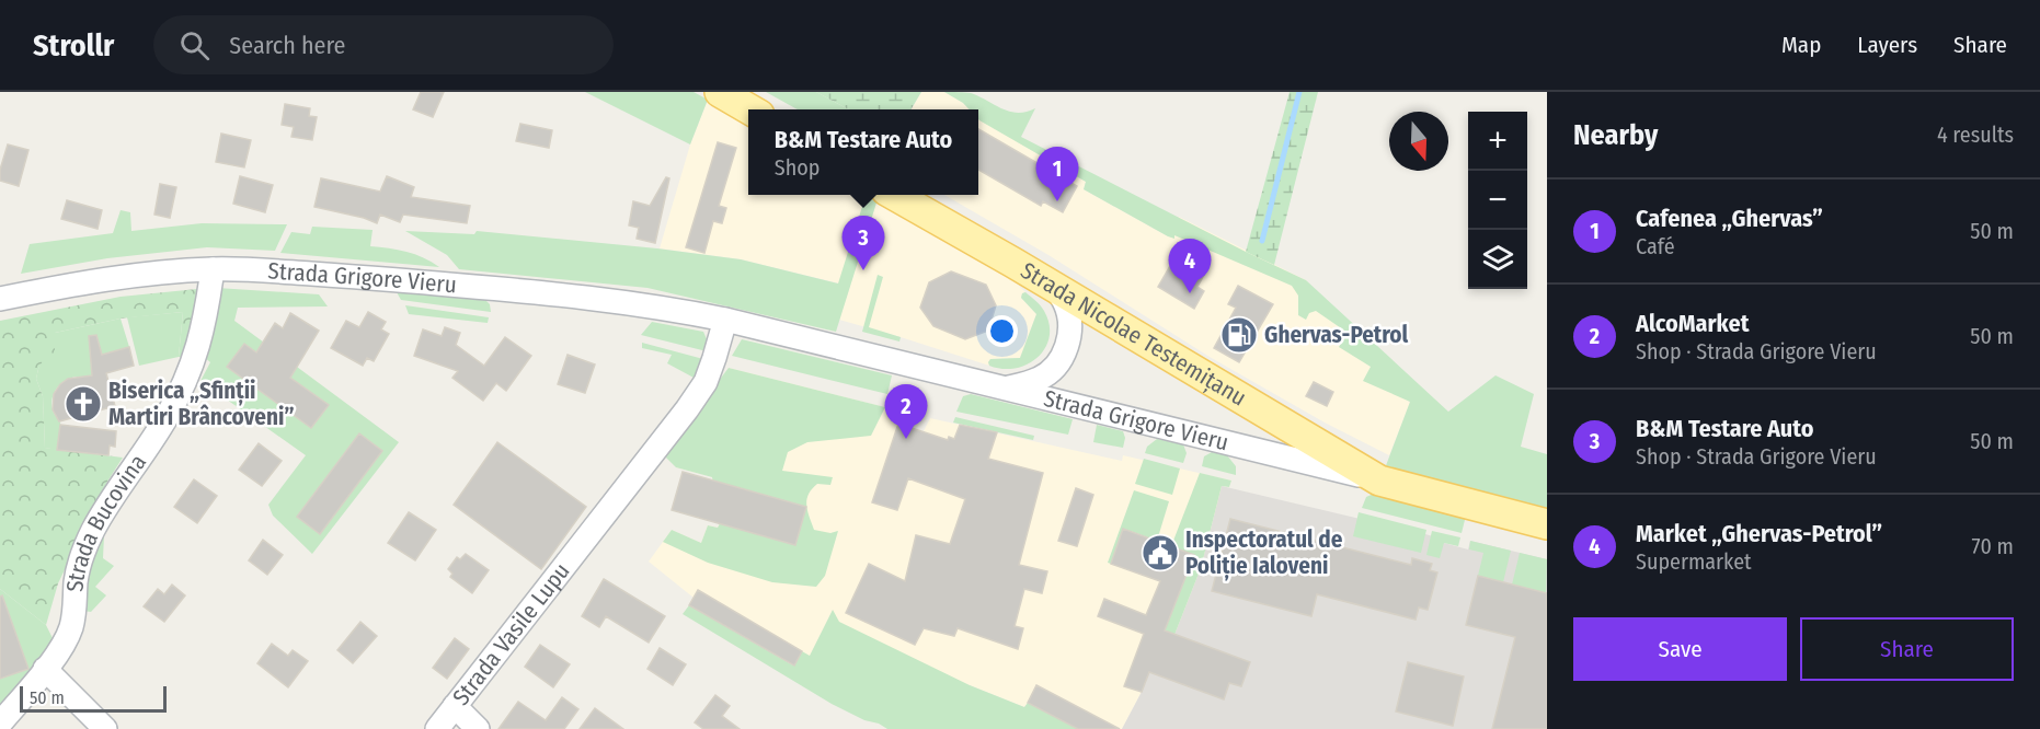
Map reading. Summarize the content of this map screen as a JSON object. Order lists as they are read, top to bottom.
{
  "streets": {
    "main road": ["Strada Grigore Vieru", "Strada Nicolae Testemițanu"],
    "street": ["Strada Bucovina", "Strada Vasile Lupu"]
  },
  "crossings": [
    ["Strada Grigore Vieru", "Strada Nicolae Testemițanu"],
    ["Strada Grigore Vieru", "Strada Bucovina"],
    ["Strada Grigore Vieru", "Strada Vasile Lupu"]
  ],
  "places": {
    "fuel station": ["Ghervas-Petrol"],
    "church": ["Biserica „Sfinții Martiri Brâncoveni”"],
    "public building": ["Inspectoratul de Poliție Ialoveni"]
  },
  "scale_bar": "50 m",
  "north": "bottom",
  "page": {
    "header": "Strollr",
    "search": "Search here",
    "nav": ["Map", "Layers", "Share"],
    "heading": ["Nearby", "4 results"],
    "popup": ["B&M Testare Auto", "Shop"],
    "map_buttons": ["+", "−"],
    "pins": [
      "1",
      "3",
      "4",
      "2"
    ],
    "list": [
      {
        "mark": "1",
        "name": "Cafenea „Ghervas”",
        "note": "Café",
        "value": "50 m"
      },
      {
        "mark": "2",
        "name": "AlcoMarket",
        "note": "Shop · Strada Grigore Vieru",
        "value": "50 m"
      },
      {
        "mark": "3",
        "name": "B&M Testare Auto",
        "note": "Shop · Strada Grigore Vieru",
        "value": "50 m"
      },
      {
        "mark": "4",
        "name": "Market „Ghervas-Petrol”",
        "note": "Supermarket",
        "value": "70 m"
      }
    ],
    "buttons": ["Save", "Share"],
    "scale": "50 m"
  }
}
